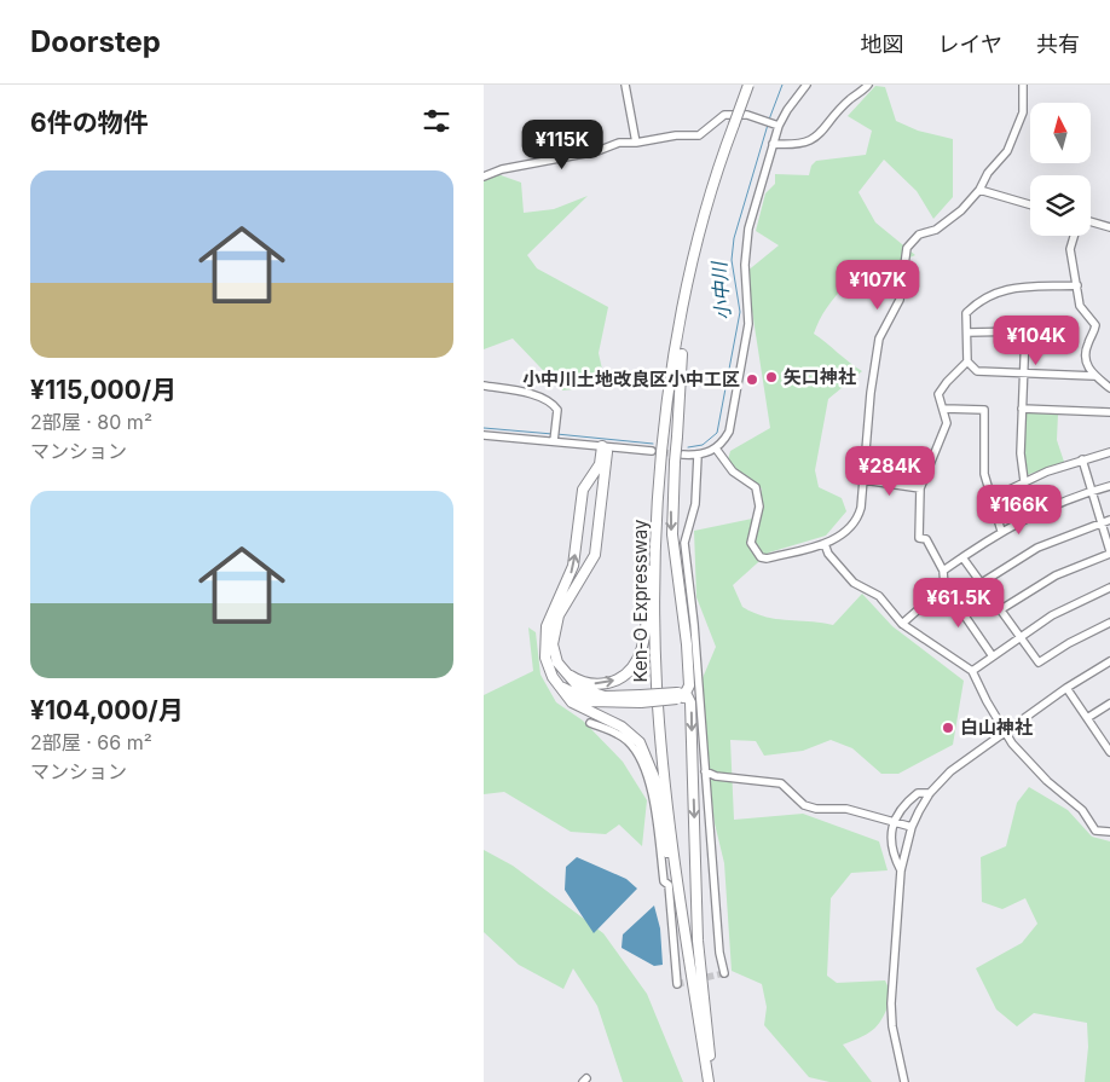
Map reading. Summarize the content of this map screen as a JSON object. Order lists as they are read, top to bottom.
{
  "streets": {
    "highway": ["Ken-O Expressway"]
  },
  "water": ["小中川"],
  "places": ["矢口神社", "小中川土地改良区小中工区", "白山神社"],
  "north": "top",
  "page": {
    "header": "Doorstep",
    "nav": ["地図", "レイヤ", "共有"],
    "heading": "6件の物件",
    "price": [
      "¥115K",
      "¥107K",
      "¥104K",
      "¥284K",
      "¥166K",
      "¥61.5K"
    ],
    "list": [
      {
        "name": "¥115,000/月",
        "note": "2部屋 · 80 m² · マンション"
      },
      {
        "name": "¥104,000/月",
        "note": "2部屋 · 66 m² · マンション"
      }
    ]
  }
}
